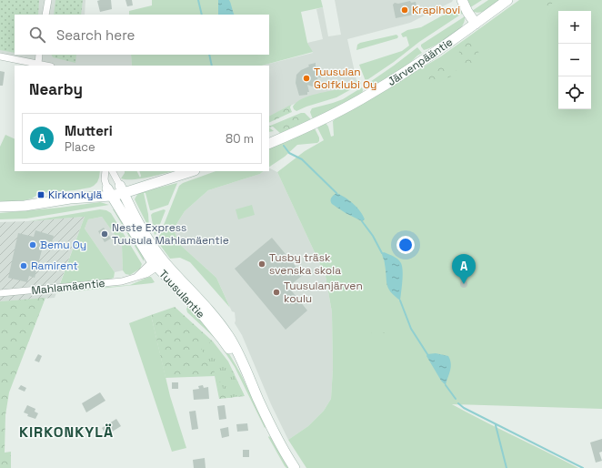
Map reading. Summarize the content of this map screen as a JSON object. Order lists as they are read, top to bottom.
{
  "streets": {
    "main road": ["Järvenpääntie", "Tuusulantie"],
    "street": ["Mahlamäentie"]
  },
  "crossings": [
    ["Mahlamäentie", "Tuusulantie"]
  ],
  "districts": ["KIRKONKYLÄ"],
  "places": {
    "other": [
      "Krapihovi",
      "Tuusulan Golfklubi Oy",
      "Neste Express Tuusula Mahlamäentie",
      "Bemu Oy",
      "Tusby träsk svenska skola",
      "Ramirent",
      "Tuusulanjärven koulu"
    ],
    "transit": ["Kirkonkylä"]
  },
  "page": {
    "map_buttons": ["+", "−"],
    "search": "Search here",
    "heading": "Nearby",
    "list": [
      {
        "mark": "A",
        "name": "Mutteri",
        "note": "Place",
        "value": "80 m"
      }
    ],
    "pins": "A"
  }
}
